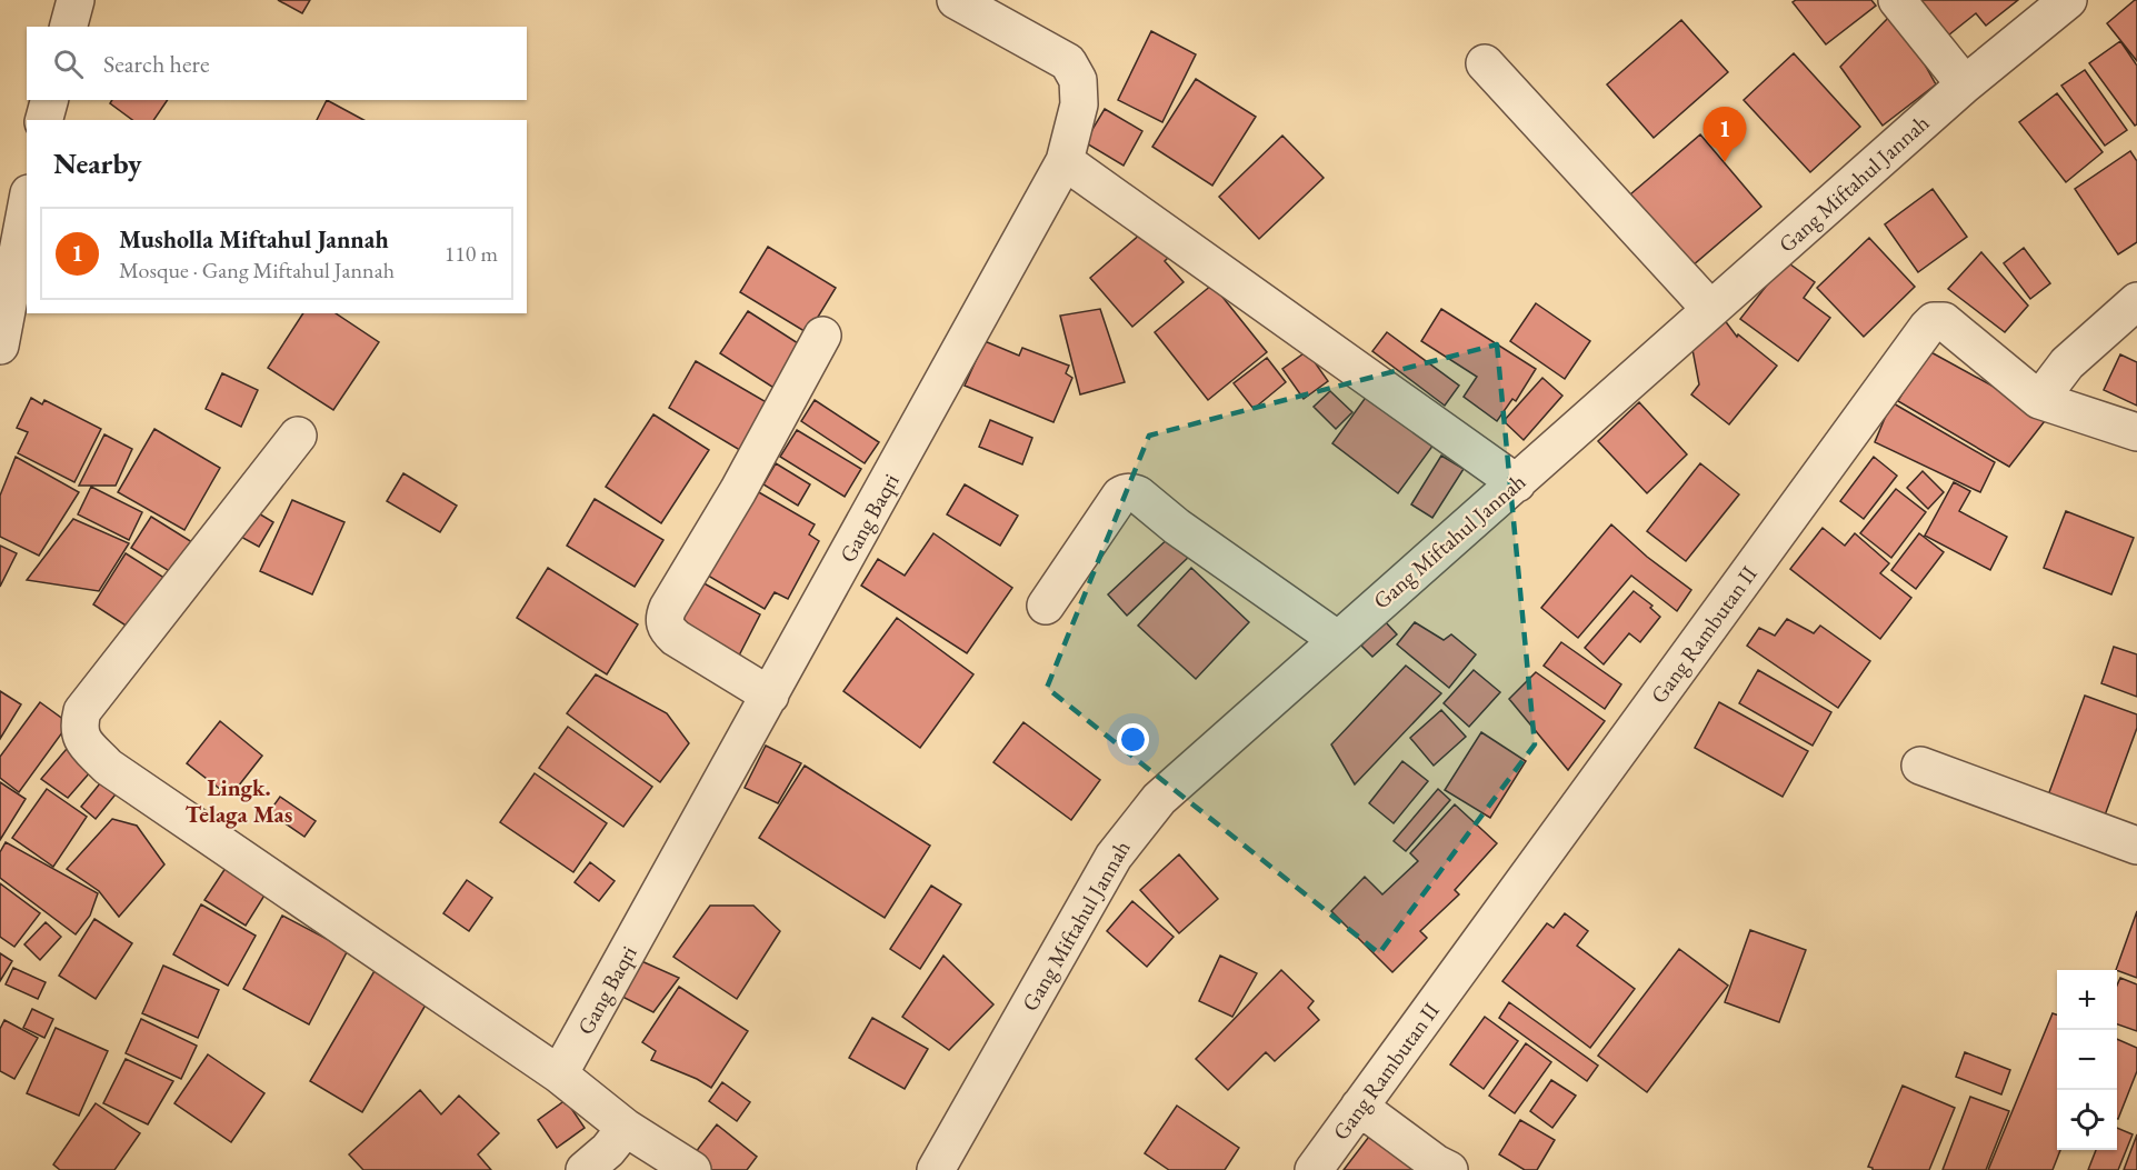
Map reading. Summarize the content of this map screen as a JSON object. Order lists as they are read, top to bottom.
{
  "streets": {
    "street": ["Gang Miftahul Jannah", "Gang Baqri", "Gang Rambutan II"]
  },
  "districts": ["Lingk. Telaga Mas"],
  "page": {
    "search": "Search here",
    "pins": "1",
    "heading": "Nearby",
    "list": [
      {
        "mark": "1",
        "name": "Musholla Miftahul Jannah",
        "note": "Mosque · Gang Miftahul Jannah",
        "value": "110 m"
      }
    ],
    "map_buttons": ["+", "−"]
  }
}
